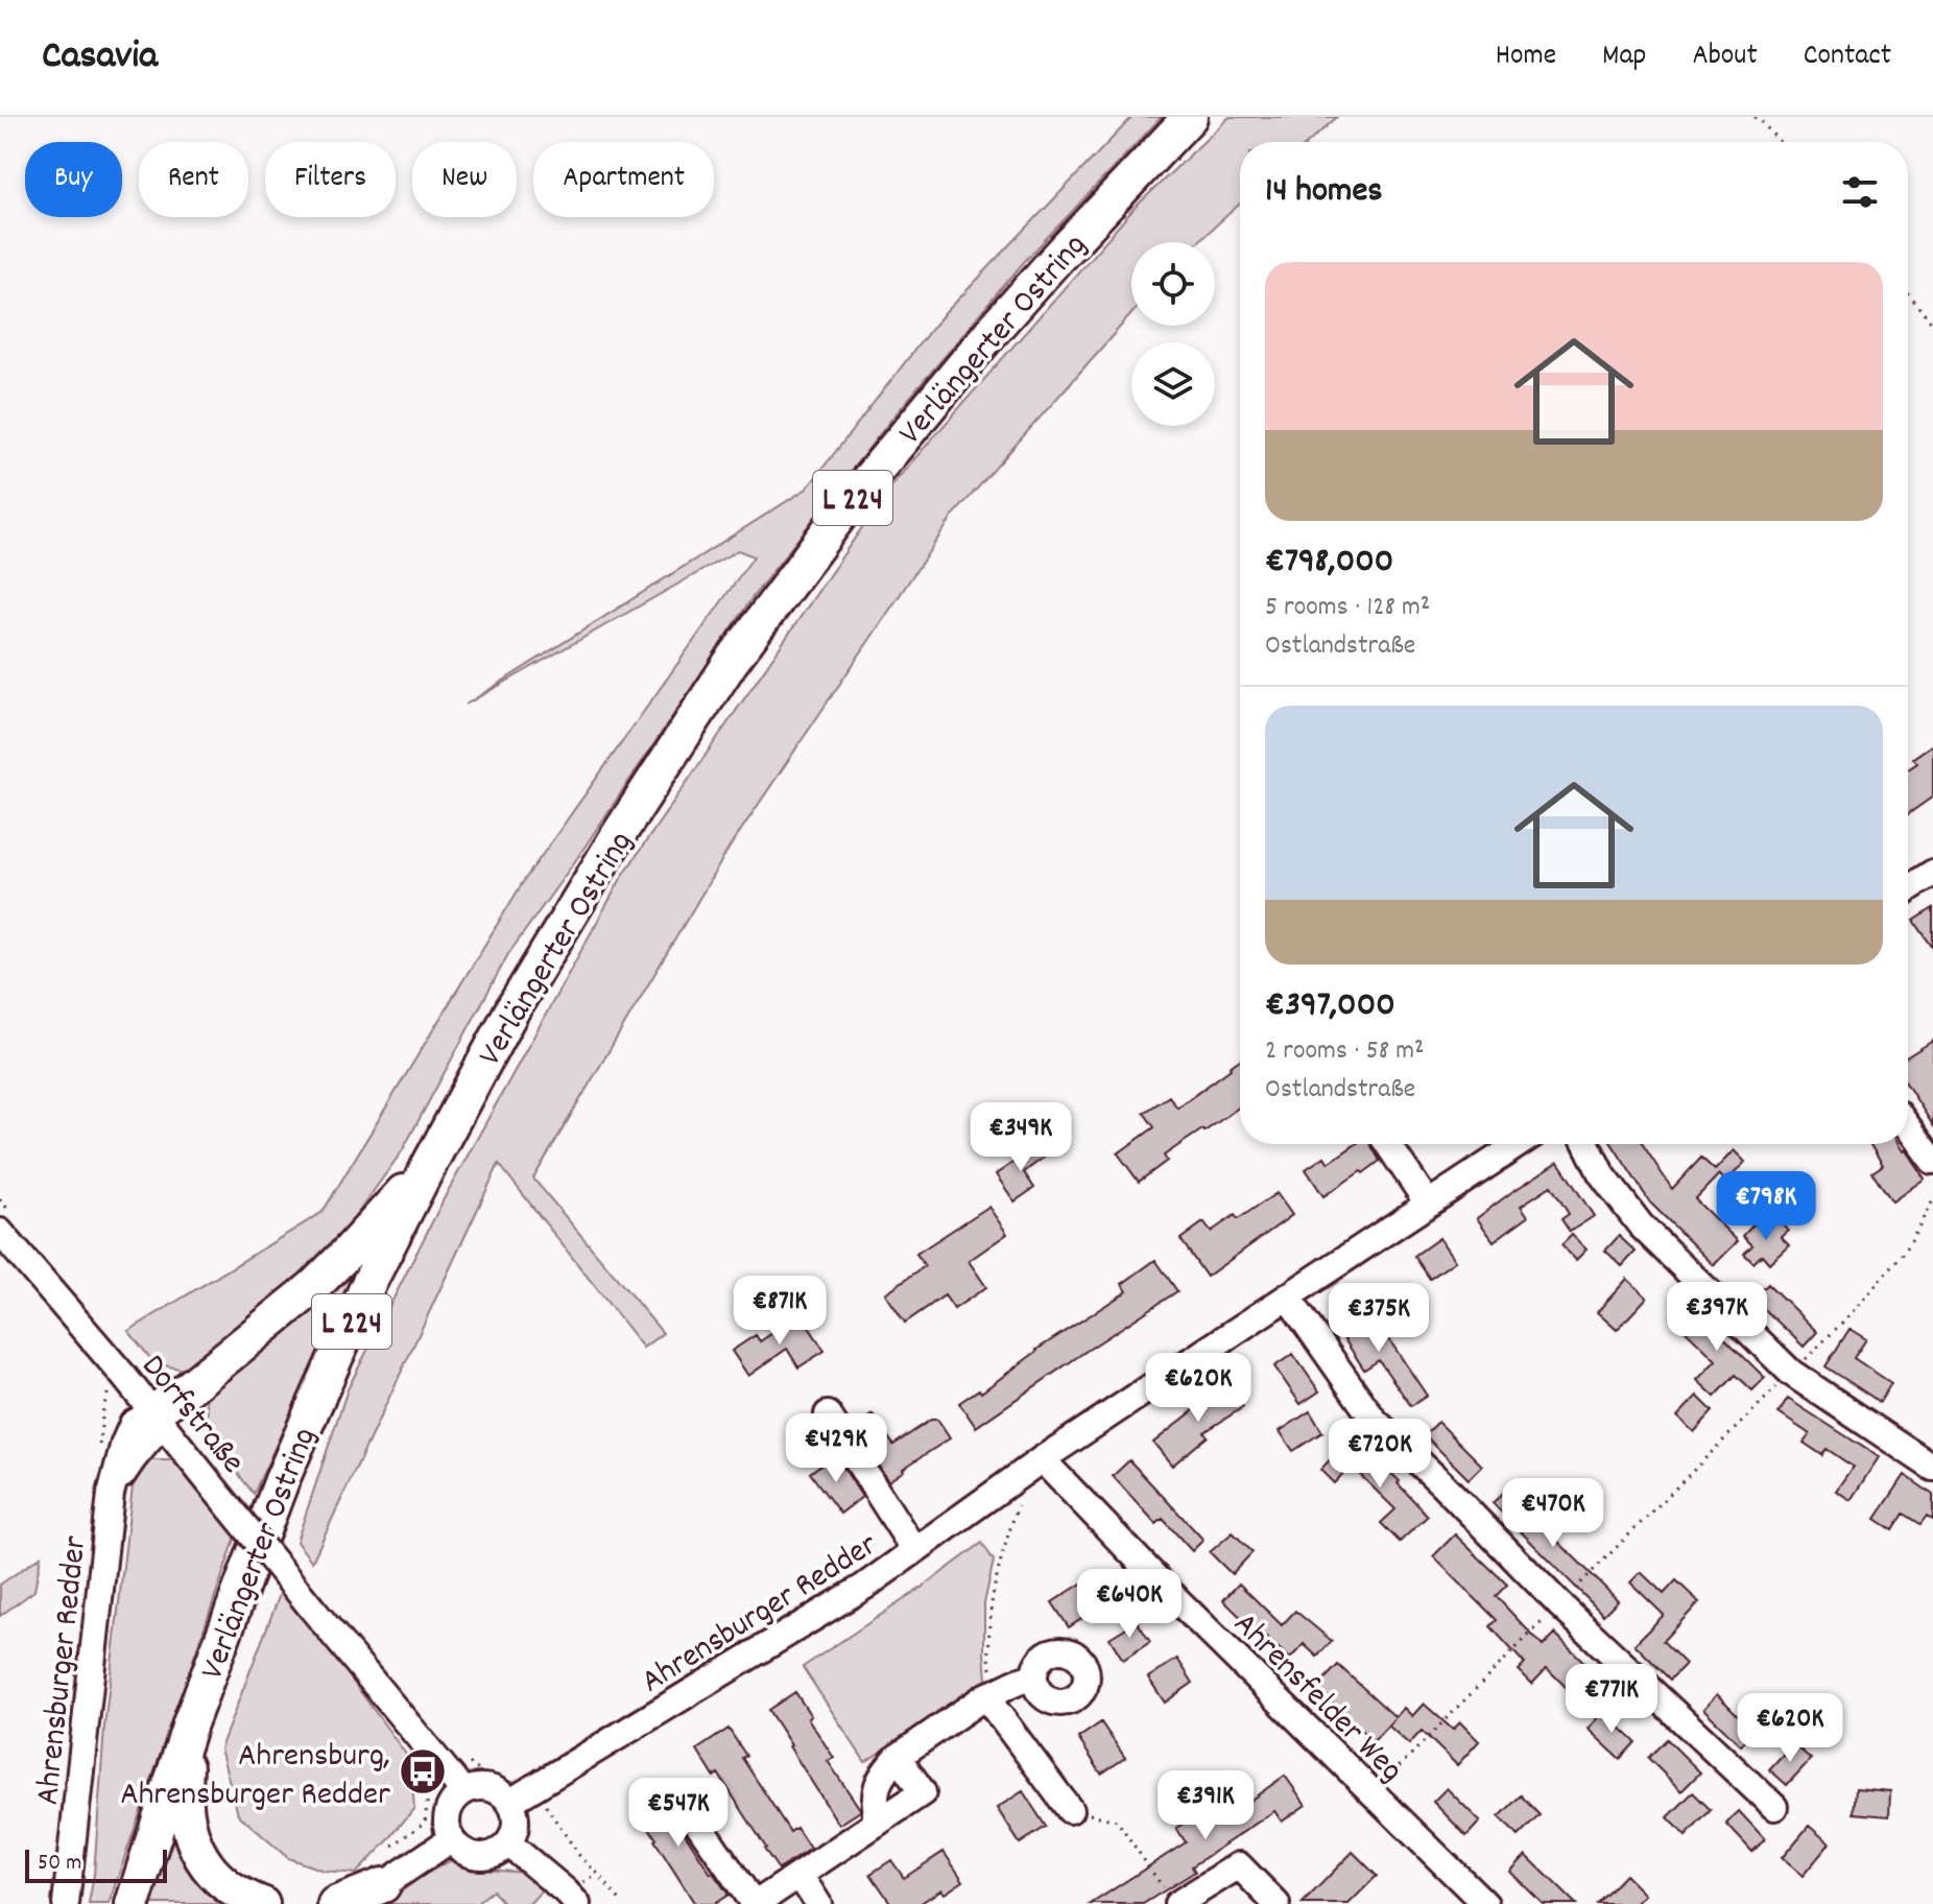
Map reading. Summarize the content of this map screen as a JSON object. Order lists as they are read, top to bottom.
{
  "streets": {
    "main road": ["Verlängerter Ostring", "L 224"],
    "street": ["Dorfstraße", "Ahrensburger Redder", "Ahrensfelder Weg"]
  },
  "crossings": [
    ["Dorfstraße", "Ahrensburger Redder"],
    ["Ahrensburger Redder", "Ahrensfelder Weg"]
  ],
  "places": {
    "bus stop": ["Ahrensburg, Ahrensburger Redder"]
  },
  "scale_bar": "50 m",
  "page": {
    "header": "Casavia",
    "nav": [
      "Home",
      "Map",
      "About",
      "Contact"
    ],
    "chip": [
      "Buy",
      "Rent",
      "Filters",
      "New",
      "Apartment"
    ],
    "heading": "14 homes",
    "list": [
      {
        "name": "€798,000",
        "note": "5 rooms · 128 m² · Ostlandstraße"
      },
      {
        "name": "€397,000",
        "note": "2 rooms · 58 m² · Ostlandstraße"
      }
    ],
    "price": [
      "€349K",
      "€798K",
      "€871K",
      "€397K",
      "€375K",
      "€620K",
      "€429K",
      "€720K",
      "€470K",
      "€640K",
      "€771K",
      "€620K",
      "€391K",
      "€547K"
    ],
    "scale": "50 m"
  }
}
